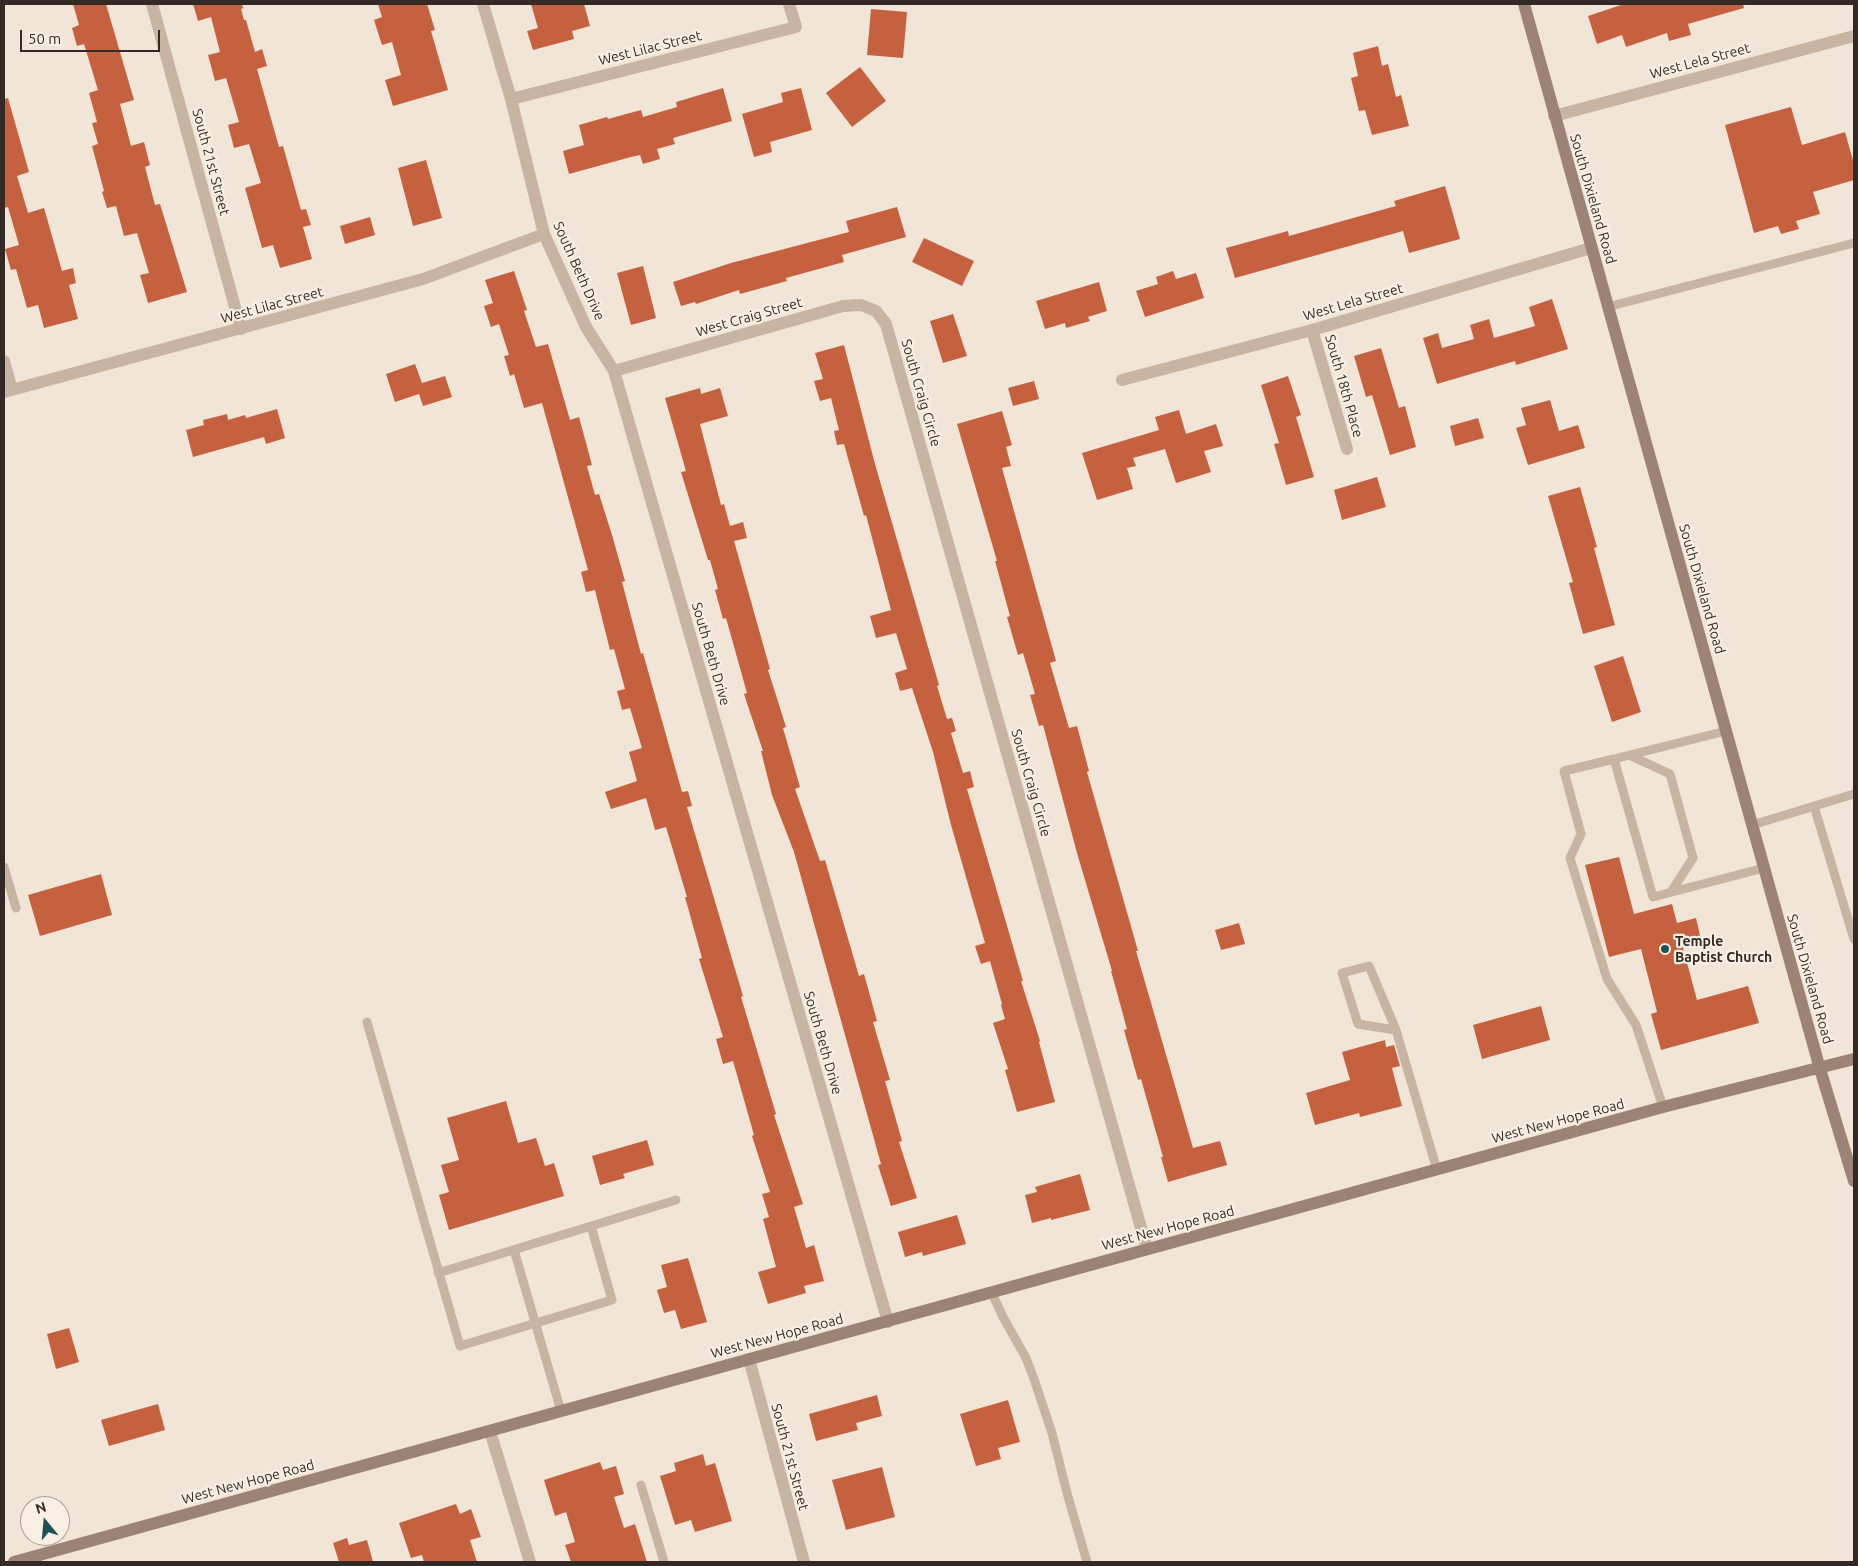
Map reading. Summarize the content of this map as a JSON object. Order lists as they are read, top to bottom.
{
  "streets": {
    "main road": ["South Dixieland Road", "West New Hope Road"],
    "street": [
      "West Lilac Street",
      "West Lela Street",
      "South 21st Street",
      "South Beth Drive",
      "West Craig Street",
      "South 18th Place",
      "South Craig Circle"
    ]
  },
  "crossings": [
    ["West Lilac Street", "South 21st Street"],
    ["West Lilac Street", "South Beth Drive"],
    ["West Lela Street", "South Dixieland Road"],
    ["West Lela Street", "South 18th Place"],
    ["South 21st Street", "West New Hope Road"],
    ["South Dixieland Road", "West New Hope Road"],
    ["South Beth Drive", "West Craig Street"],
    ["South Beth Drive", "West New Hope Road"],
    ["West Craig Street", "South Craig Circle"],
    ["South Craig Circle", "West New Hope Road"]
  ],
  "places": ["Temple Baptist Church"],
  "scale_bar": "50 m",
  "north": "top"
}
